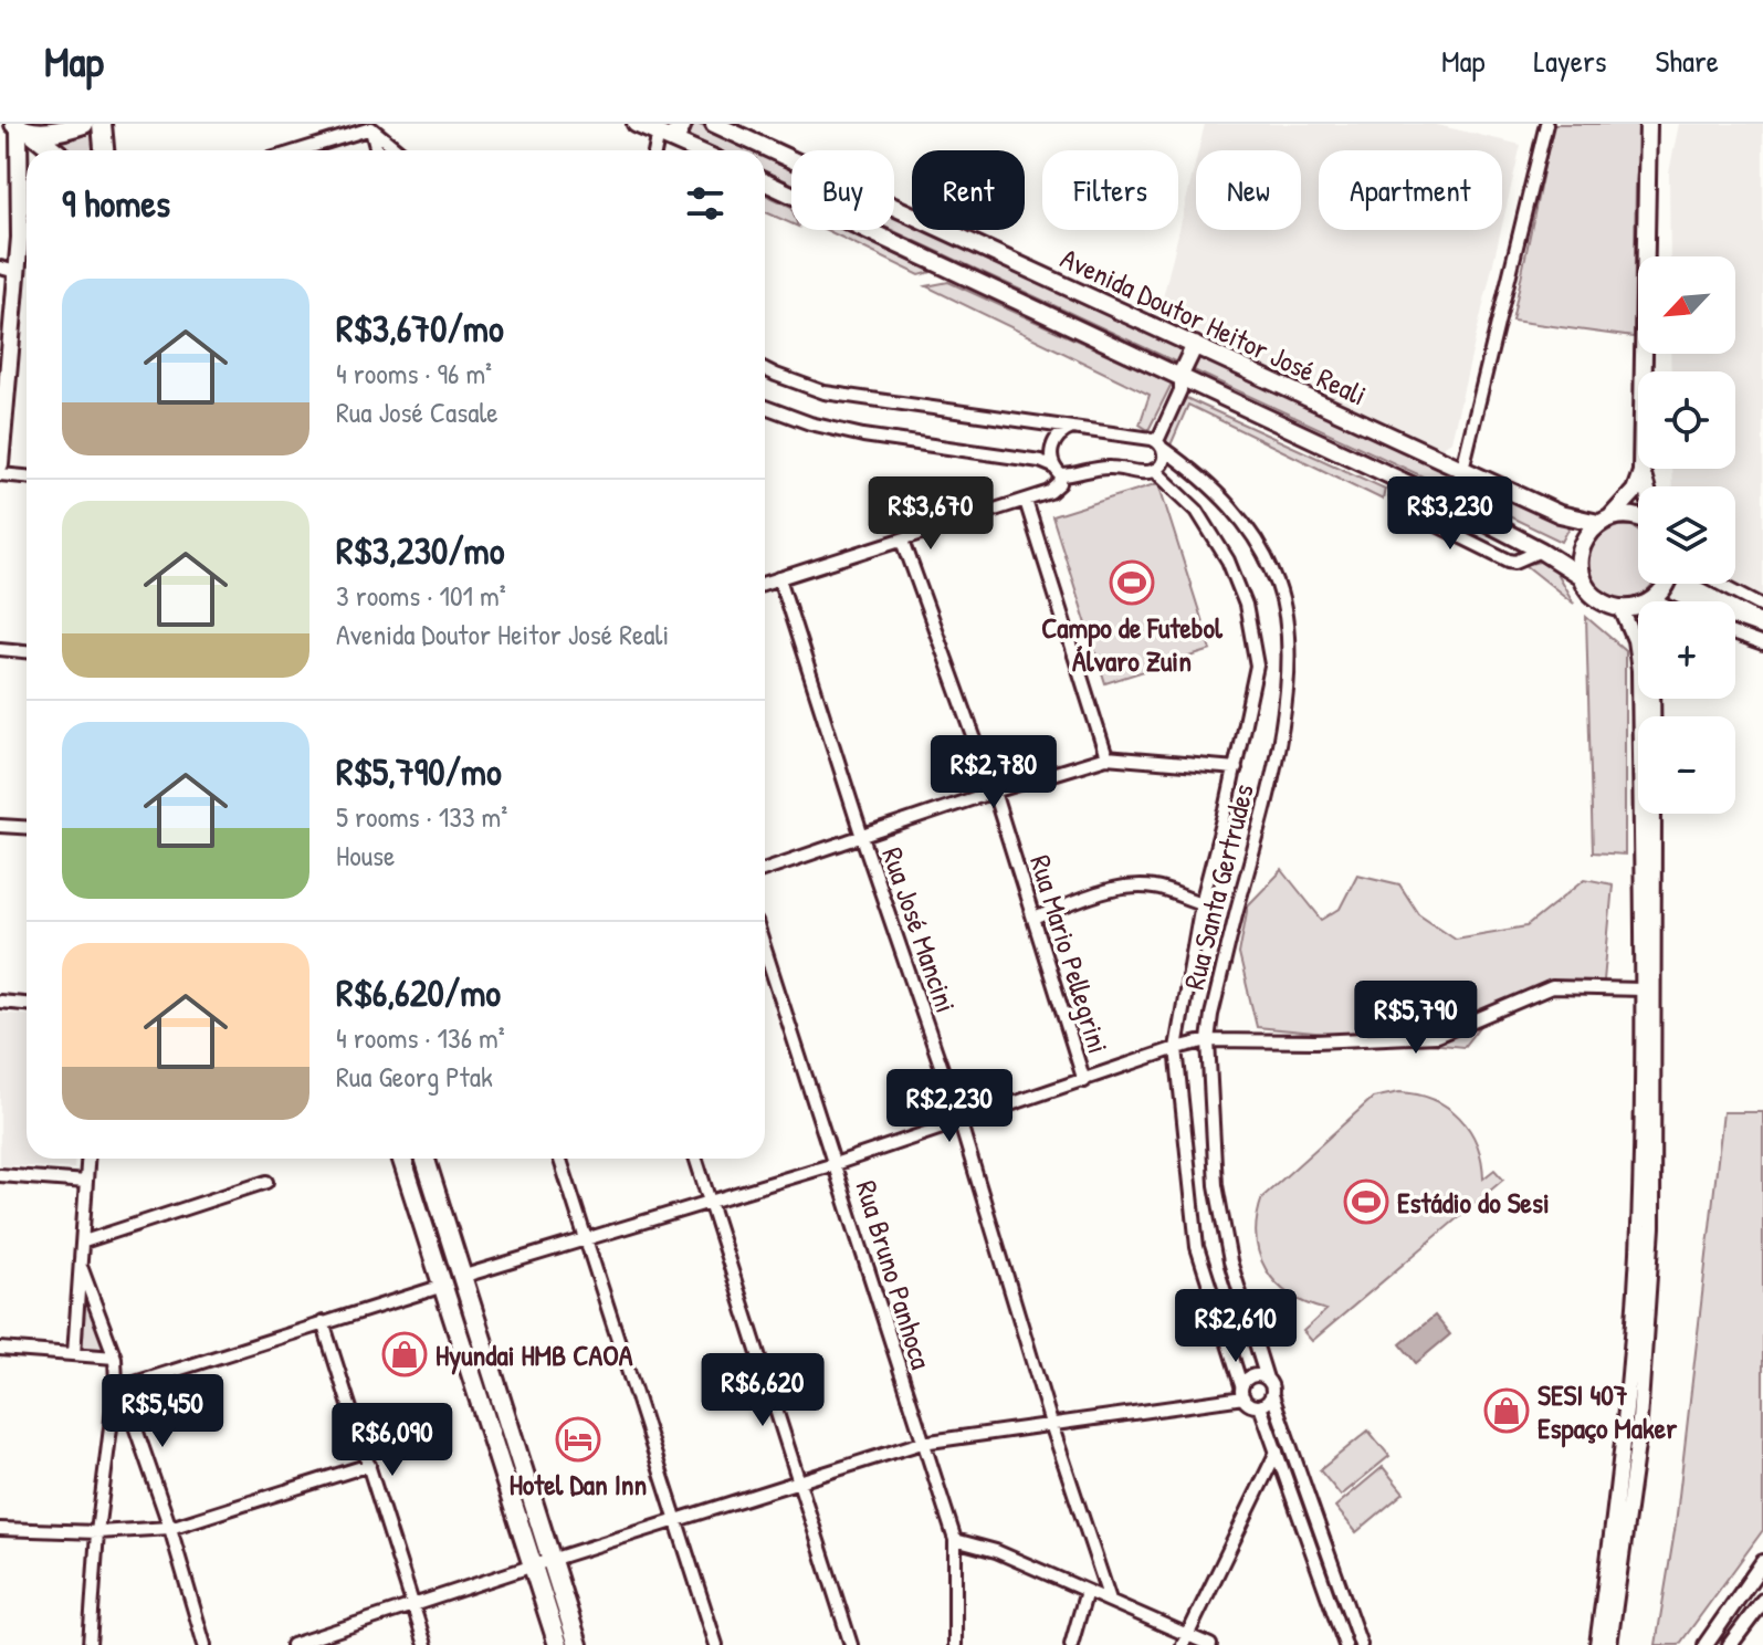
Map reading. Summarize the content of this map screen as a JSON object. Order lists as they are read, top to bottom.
{
  "streets": {
    "main road": ["Avenida Doutor Heitor José Reali"],
    "street": [
      "Rua Santa Gertrudes",
      "Rua José Mancini",
      "Rua Mario Pellegrini",
      "Rua Bruno Panhoca"
    ]
  },
  "places": {
    "sports": ["Campo de Futebol Álvaro Zuin", "Estádio do Sesi"],
    "shop": ["Hyundai HMB CAOA", "SESI 407 Espaço Maker"],
    "hotel": ["Hotel Dan Inn"]
  },
  "north": "bottom left",
  "page": {
    "header": "Map",
    "nav": ["Map", "Layers", "Share"],
    "chip": [
      "Buy",
      "Rent",
      "Filters",
      "New",
      "Apartment"
    ],
    "heading": "9 homes",
    "map_buttons": ["+", "−"],
    "list": [
      {
        "name": "R$3,670/mo",
        "note": "4 rooms · 96 m² · Rua José Casale"
      },
      {
        "name": "R$3,230/mo",
        "note": "3 rooms · 101 m² · Avenida Doutor Heitor José Reali"
      },
      {
        "name": "R$5,790/mo",
        "note": "5 rooms · 133 m² · House"
      },
      {
        "name": "R$6,620/mo",
        "note": "4 rooms · 136 m² · Rua Georg Ptak"
      }
    ],
    "price": [
      "R$3,670",
      "R$3,230",
      "R$2,780",
      "R$5,790",
      "R$2,230",
      "R$2,610",
      "R$6,620",
      "R$5,450",
      "R$6,090"
    ]
  }
}
